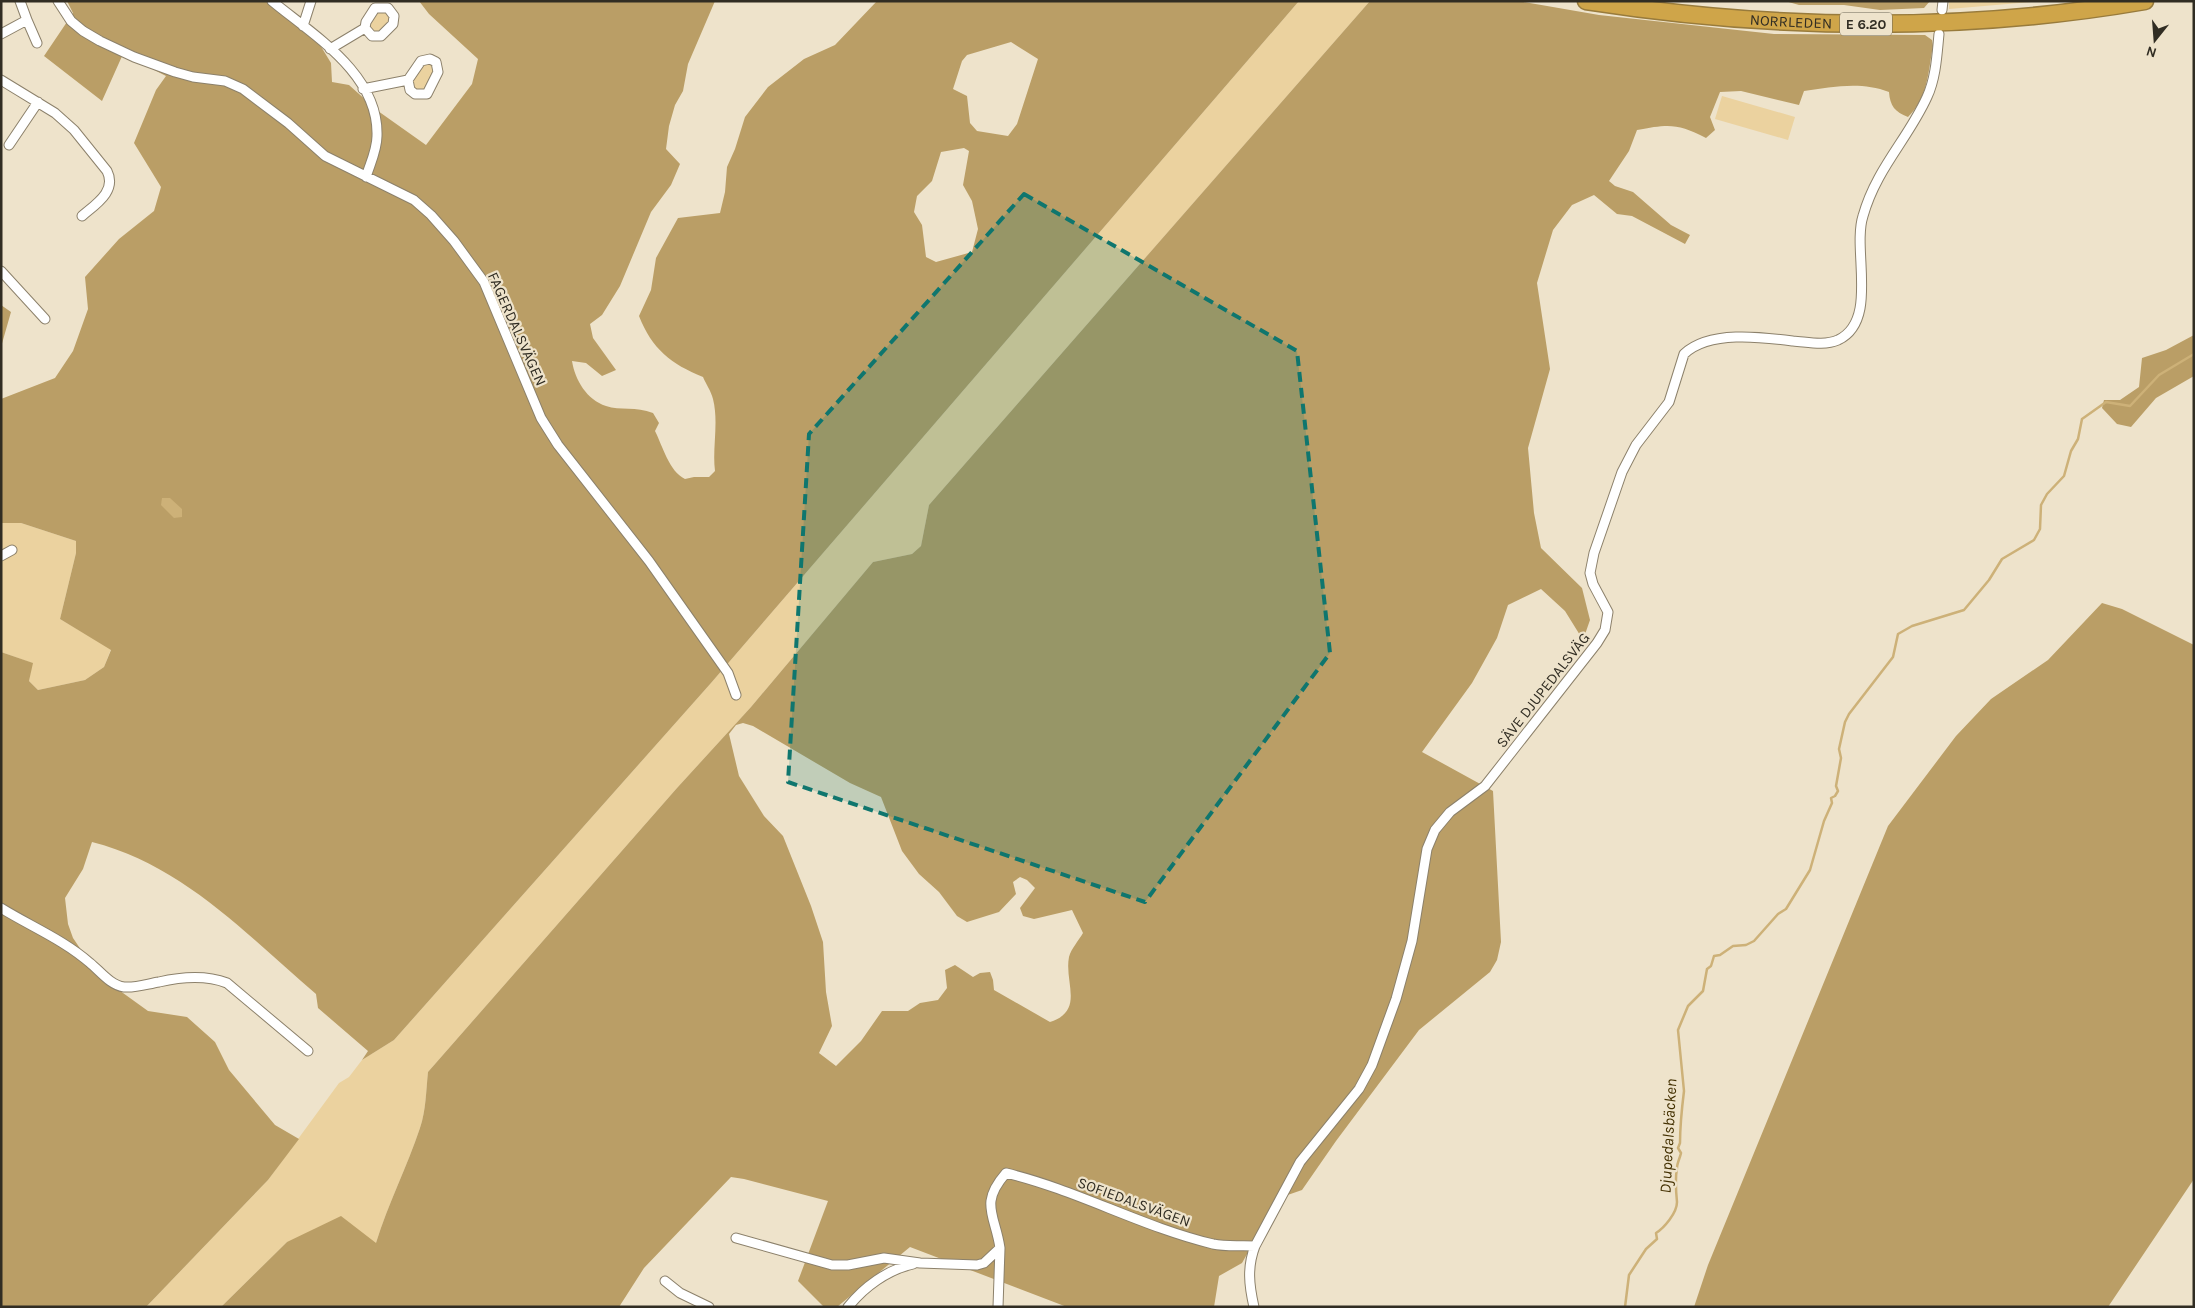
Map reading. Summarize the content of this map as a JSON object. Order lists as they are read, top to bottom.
{
  "streets": {
    "highway": ["NORRLEDEN", "E 6.20"],
    "street": ["FAGERDALSVÄGEN", "SÄVE DJUPEDALSVÄG", "SOFIEDALSVÄGEN"]
  },
  "crossings": [
    ["SÄVE DJUPEDALSVÄG", "SOFIEDALSVÄGEN"]
  ],
  "water": ["Djupedalsbäcken"],
  "north": "bottom"
}
